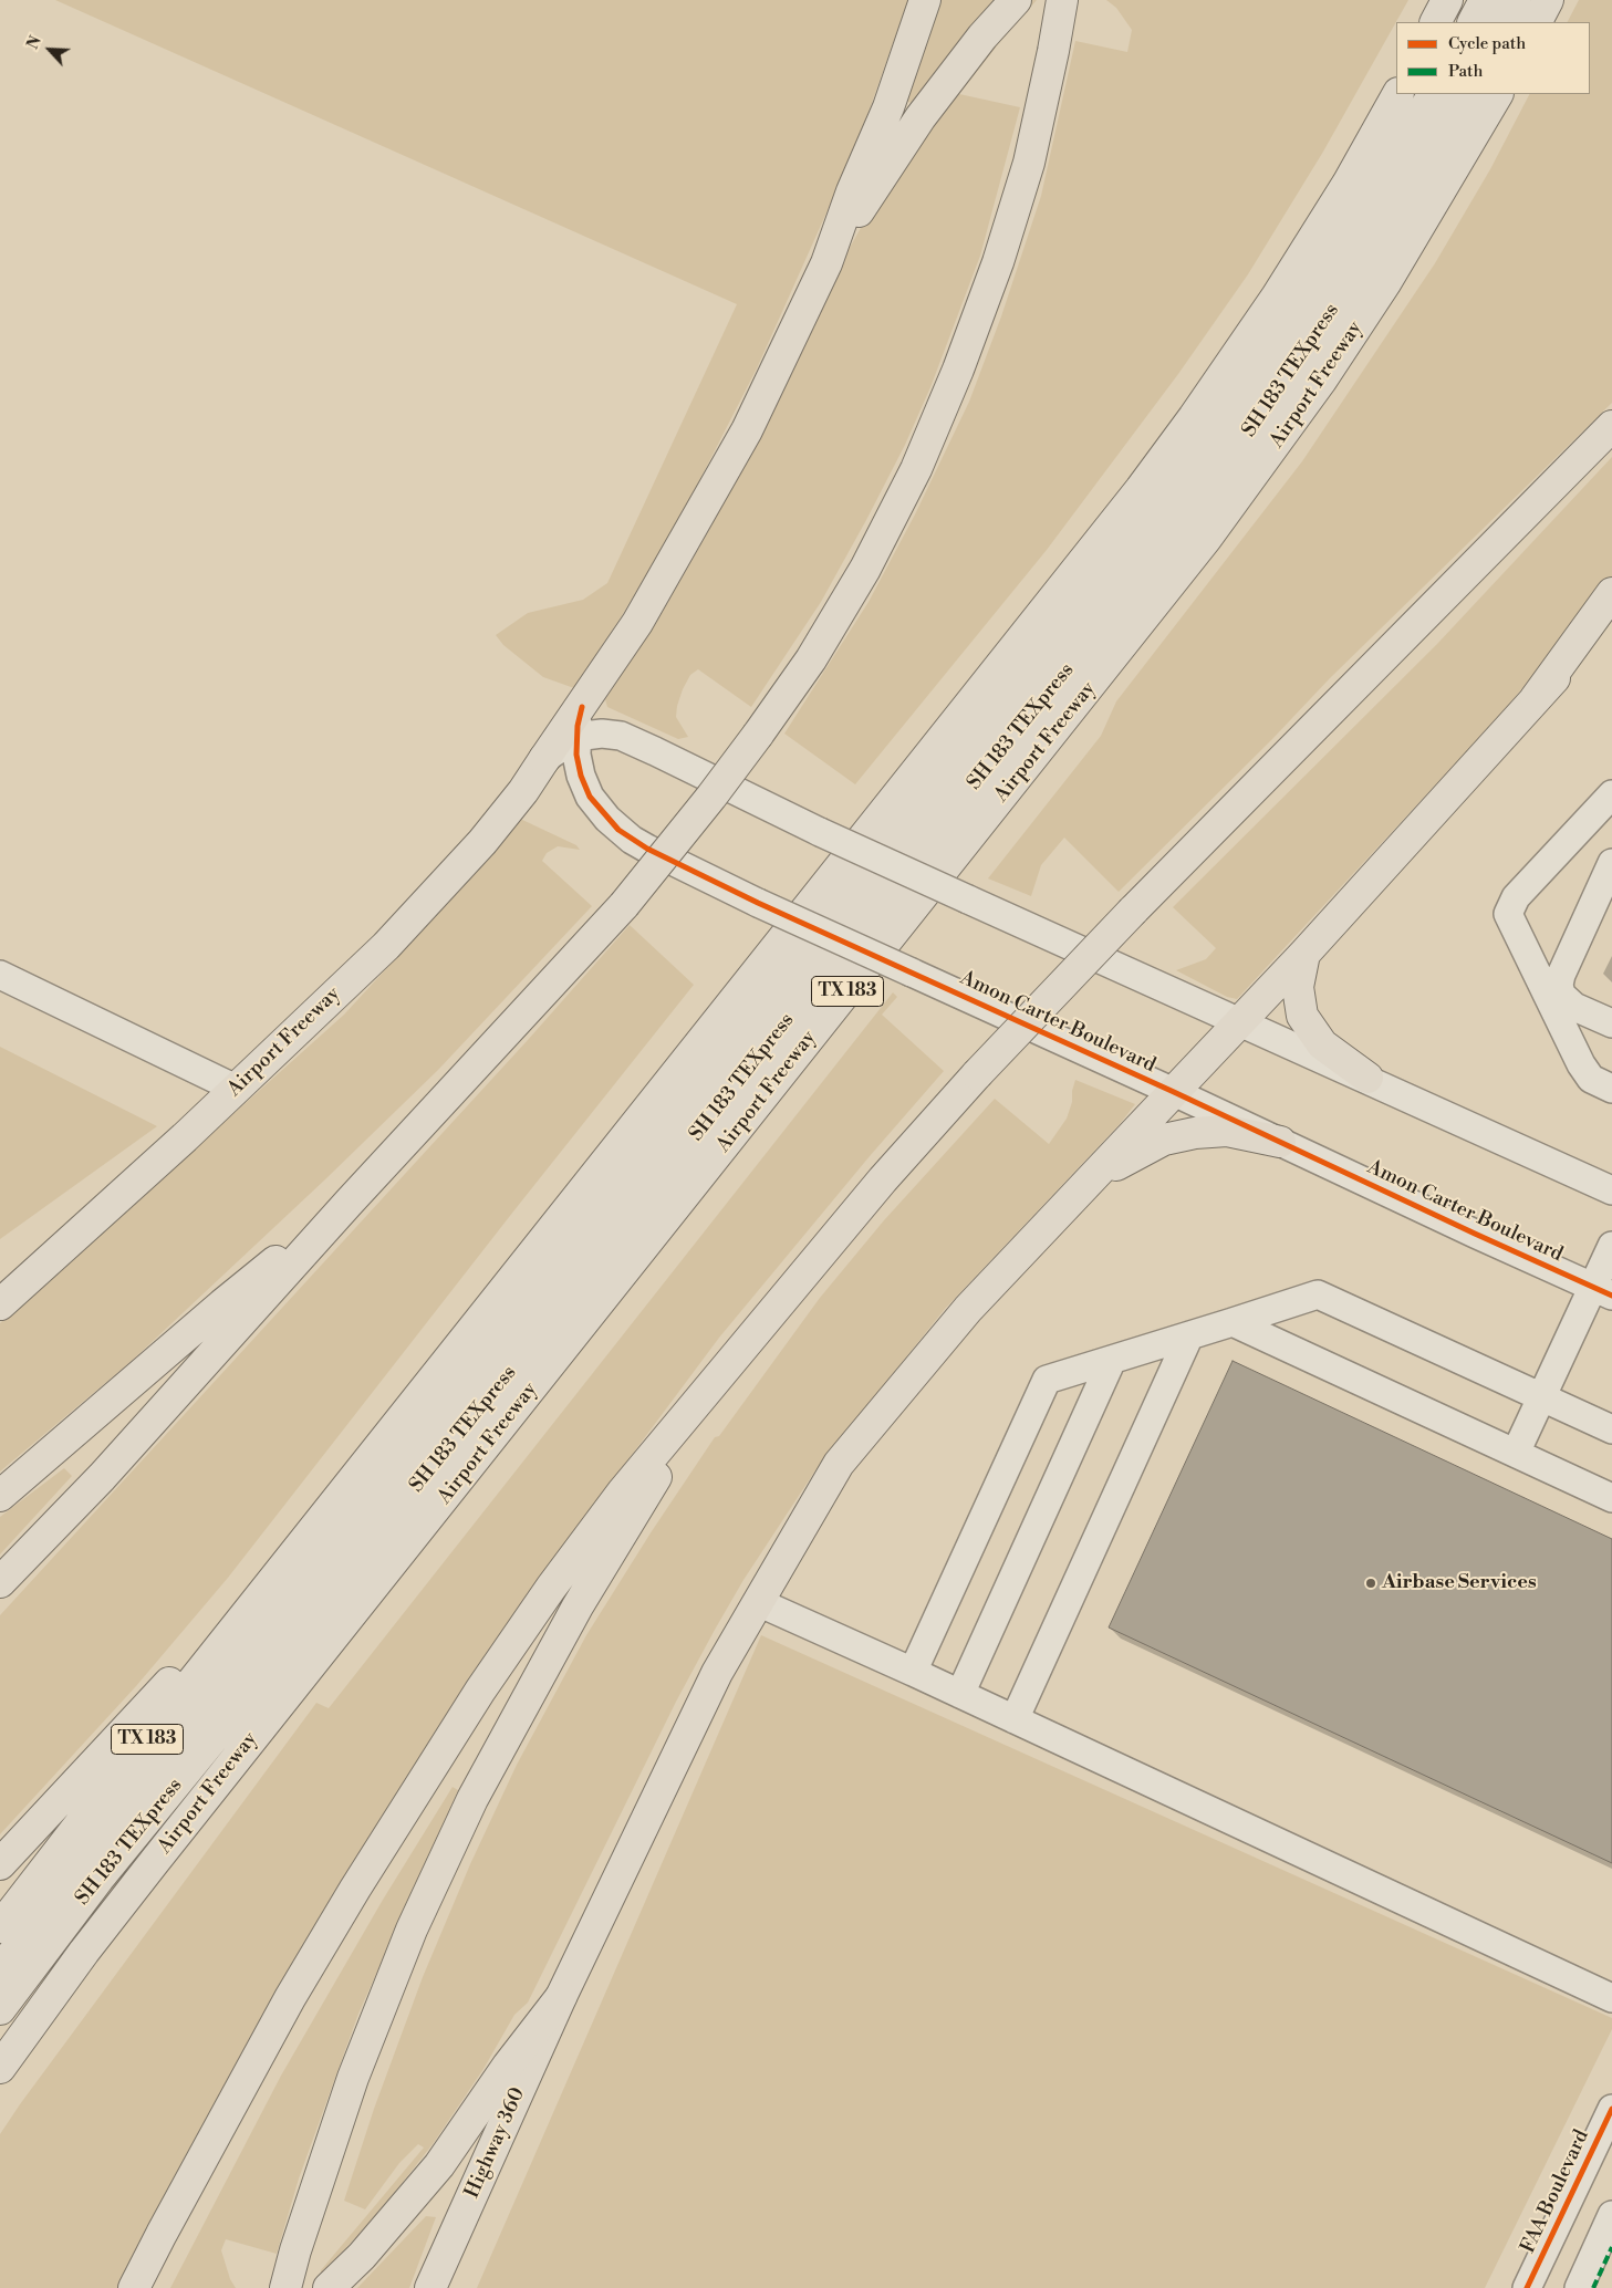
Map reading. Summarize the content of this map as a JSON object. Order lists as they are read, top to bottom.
{
  "streets": {
    "main road": [
      "SH 183 TEXpress",
      "Airport Freeway",
      "TX 183",
      "Highway 360"
    ],
    "street": ["Amon Carter Boulevard", "FAA Boulevard"]
  },
  "crossings": [
    ["Airport Freeway", "Amon Carter Boulevard"]
  ],
  "places": ["Airbase Services"],
  "legend": ["Cycle path", "Path"],
  "north": "top left"
}
